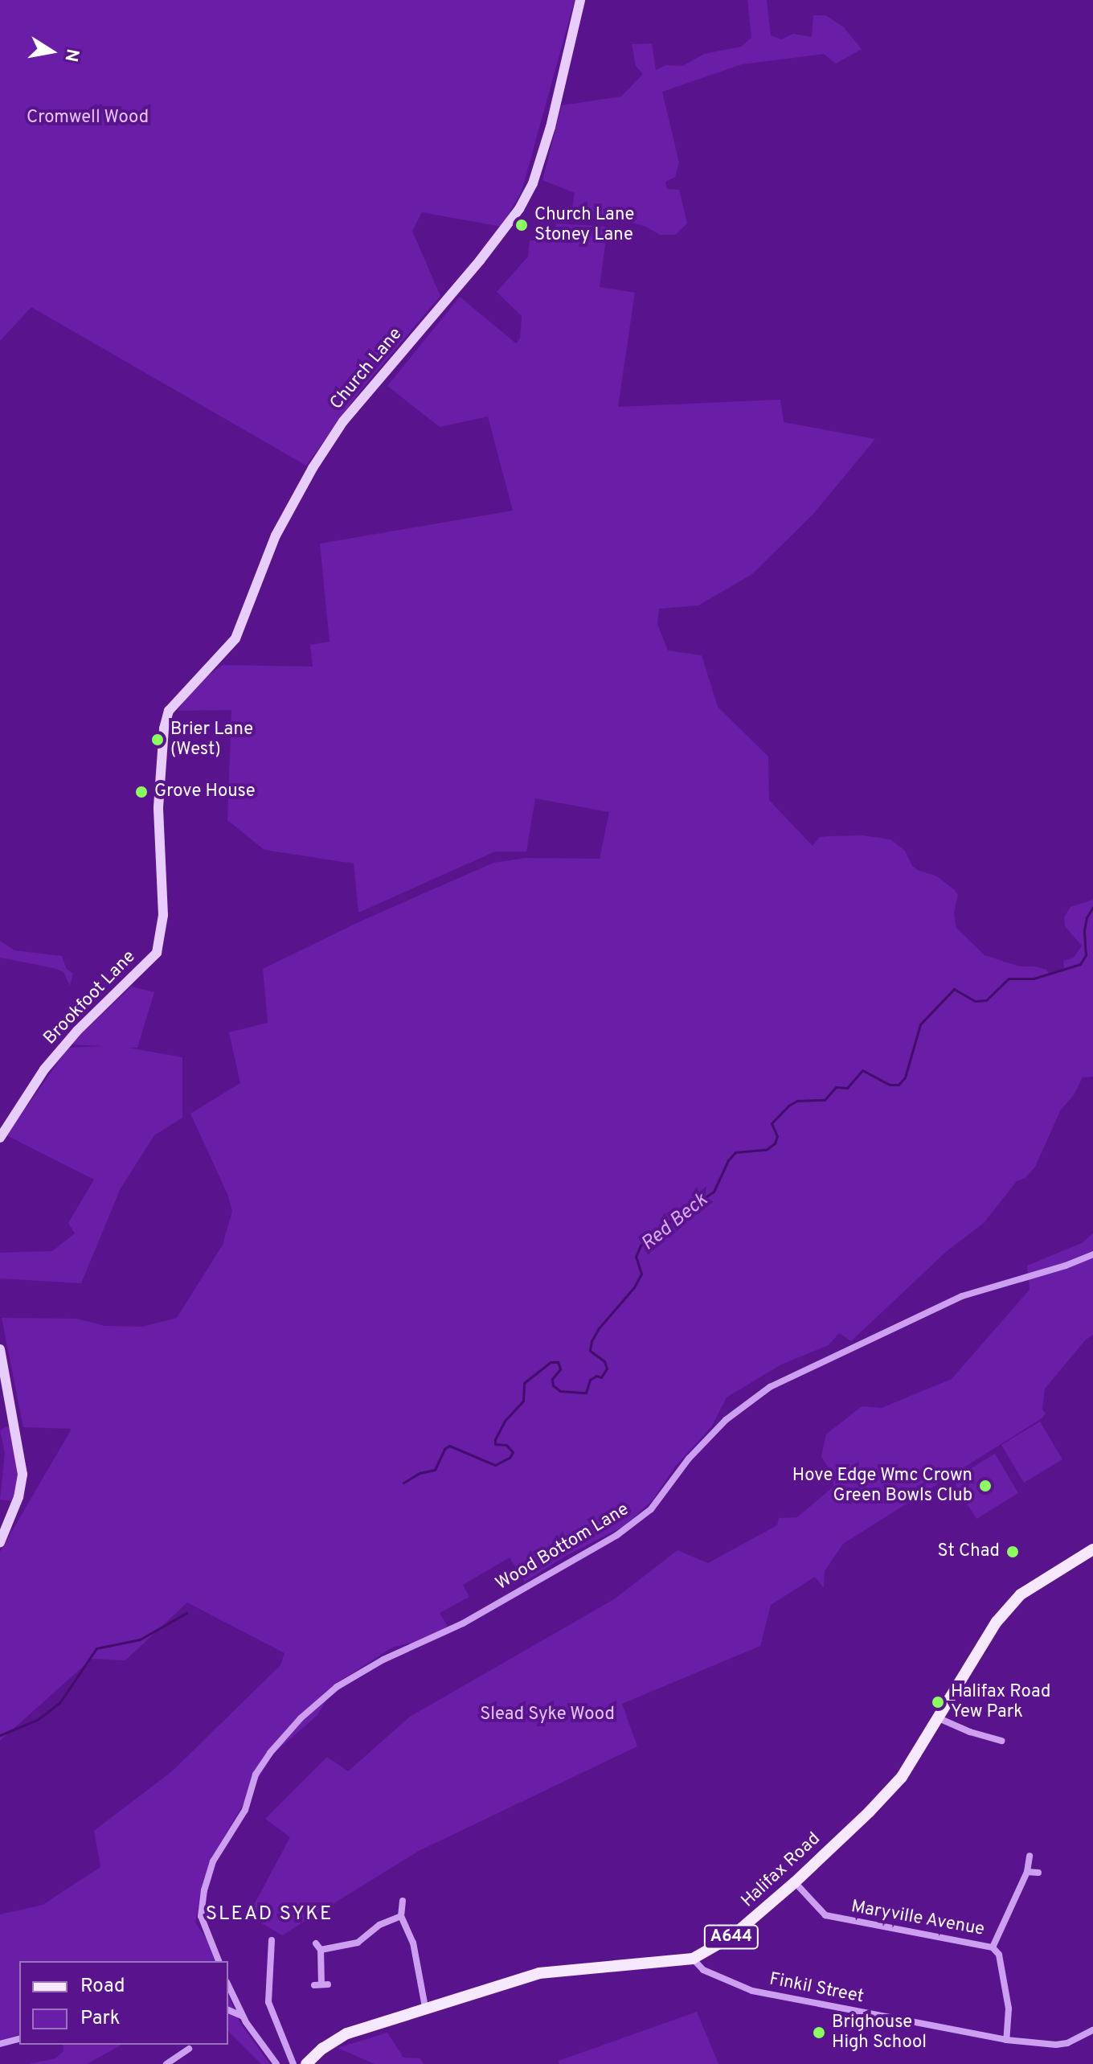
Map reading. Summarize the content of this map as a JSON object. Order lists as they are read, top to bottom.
{
  "streets": {
    "main road": ["Halifax Road", "A644"],
    "street": [
      "Church Lane",
      "Brookfoot Lane",
      "Wood Bottom Lane",
      "Maryville Avenue",
      "Finkil Street"
    ]
  },
  "crossings": [
    ["Church Lane", "Brookfoot Lane"],
    ["Halifax Road", "Maryville Avenue"],
    ["Halifax Road", "Finkil Street"],
    ["Maryville Avenue", "Finkil Street"]
  ],
  "districts": ["SLEAD SYKE"],
  "water": ["Red Beck"],
  "parks": ["Cromwell Wood", "Slead Syke Wood"],
  "places": [
    "Church Lane Stoney Lane",
    "Brier Lane (West)",
    "Grove House",
    "Hove Edge Wmc Crown Green Bowls Club",
    "St Chad",
    "Halifax Road Yew Park",
    "Brighouse High School"
  ],
  "legend": ["Road", "Park"],
  "north": "right"
}
